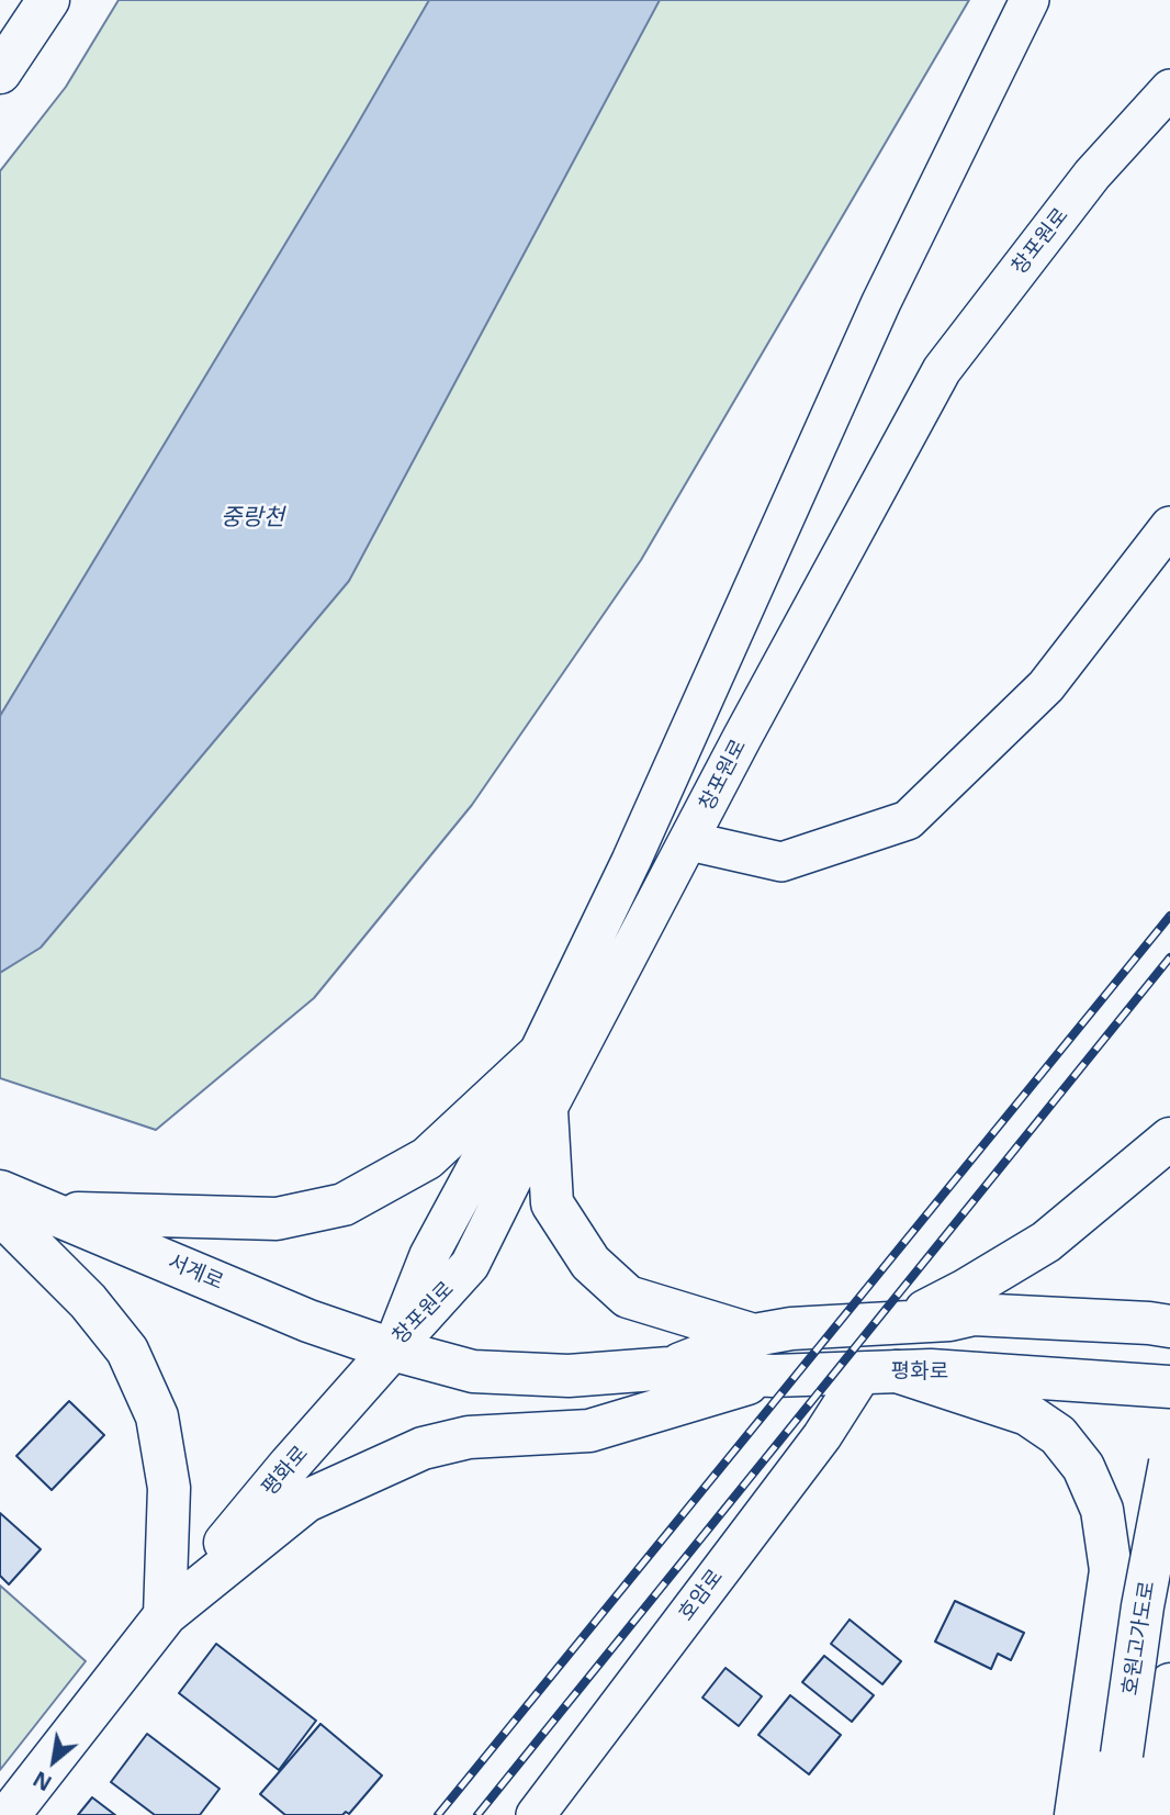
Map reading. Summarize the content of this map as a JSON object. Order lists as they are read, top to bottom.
{
  "streets": {
    "main road": ["서계로", "평화로", "호원고가도로"],
    "street": ["창포원로", "호암로"]
  },
  "crossings": [
    ["창포원로", "서계로"],
    ["창포원로", "평화로"],
    ["서계로", "평화로"],
    ["평화로", "호암로"]
  ],
  "water": ["중랑천"],
  "north": "bottom left"
}
